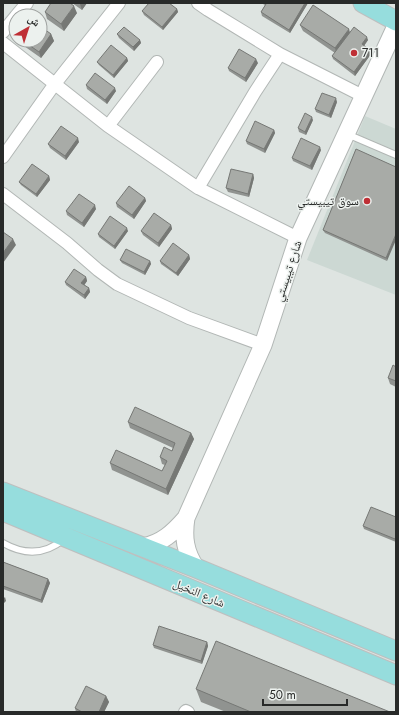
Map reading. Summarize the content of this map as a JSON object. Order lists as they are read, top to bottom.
{
  "streets": {
    "main road": ["شارع تيبيستي", "شارع النخيل"]
  },
  "places": ["711", "سوق تيبيستي"],
  "scale_bar": "50 m",
  "north": "top right"
}
